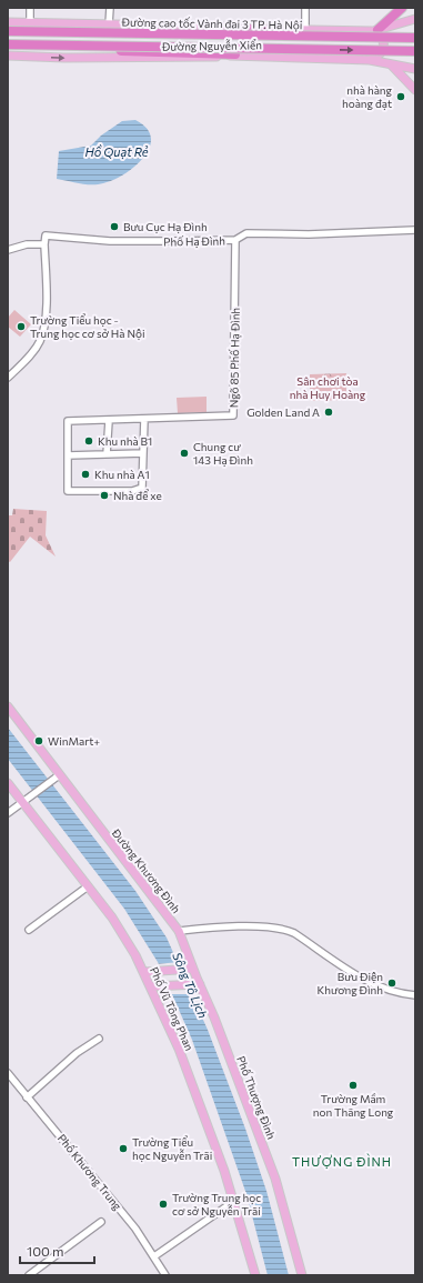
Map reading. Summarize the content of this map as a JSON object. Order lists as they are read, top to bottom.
{
  "streets": {
    "highway": ["Đường cao tốc Vành đai 3 TP. Hà Nội"],
    "main road": [
      "Đường Nguyễn Xiển",
      "Đường Khương Đình",
      "Phố Vũ Tông Phan",
      "Phố Thượng Đình"
    ],
    "street": ["Phố Hạ Đình", "Ngõ 85 Phố Hạ Đình", "Phố Khương Trung"]
  },
  "crossings": [
    ["Đường cao tốc Vành đai 3 TP. Hà Nội", "Đường Nguyễn Xiển"],
    ["Phố Hạ Đình", "Ngõ 85 Phố Hạ Đình"],
    ["Đường Khương Đình", "Phố Thượng Đình"]
  ],
  "districts": ["THƯỢNG ĐÌNH"],
  "water": ["Hồ Quạt Rẻ", "Sông Tô Lịch"],
  "parks": ["Sân chơi tòa nhà Huy Hoàng"],
  "places": [
    "nhà hàng hoàng đạt",
    "Bưu Cục Hạ Đình",
    "Trường Tiểu học - Trung học cơ sở Hà Nội",
    "Golden Land A",
    "Khu nhà B1",
    "Chung cư 143 Hạ Đình",
    "Khu nhà A1",
    "Nhà để xe",
    "WinMart+",
    "Bưu Điện Khương Đình",
    "Trường Mầm non Thăng Long",
    "Trường Tiểu học Nguyễn Trãi",
    "Trường Trung học cơ sở Nguyễn Trãi"
  ],
  "scale_bar": "100 m"
}
